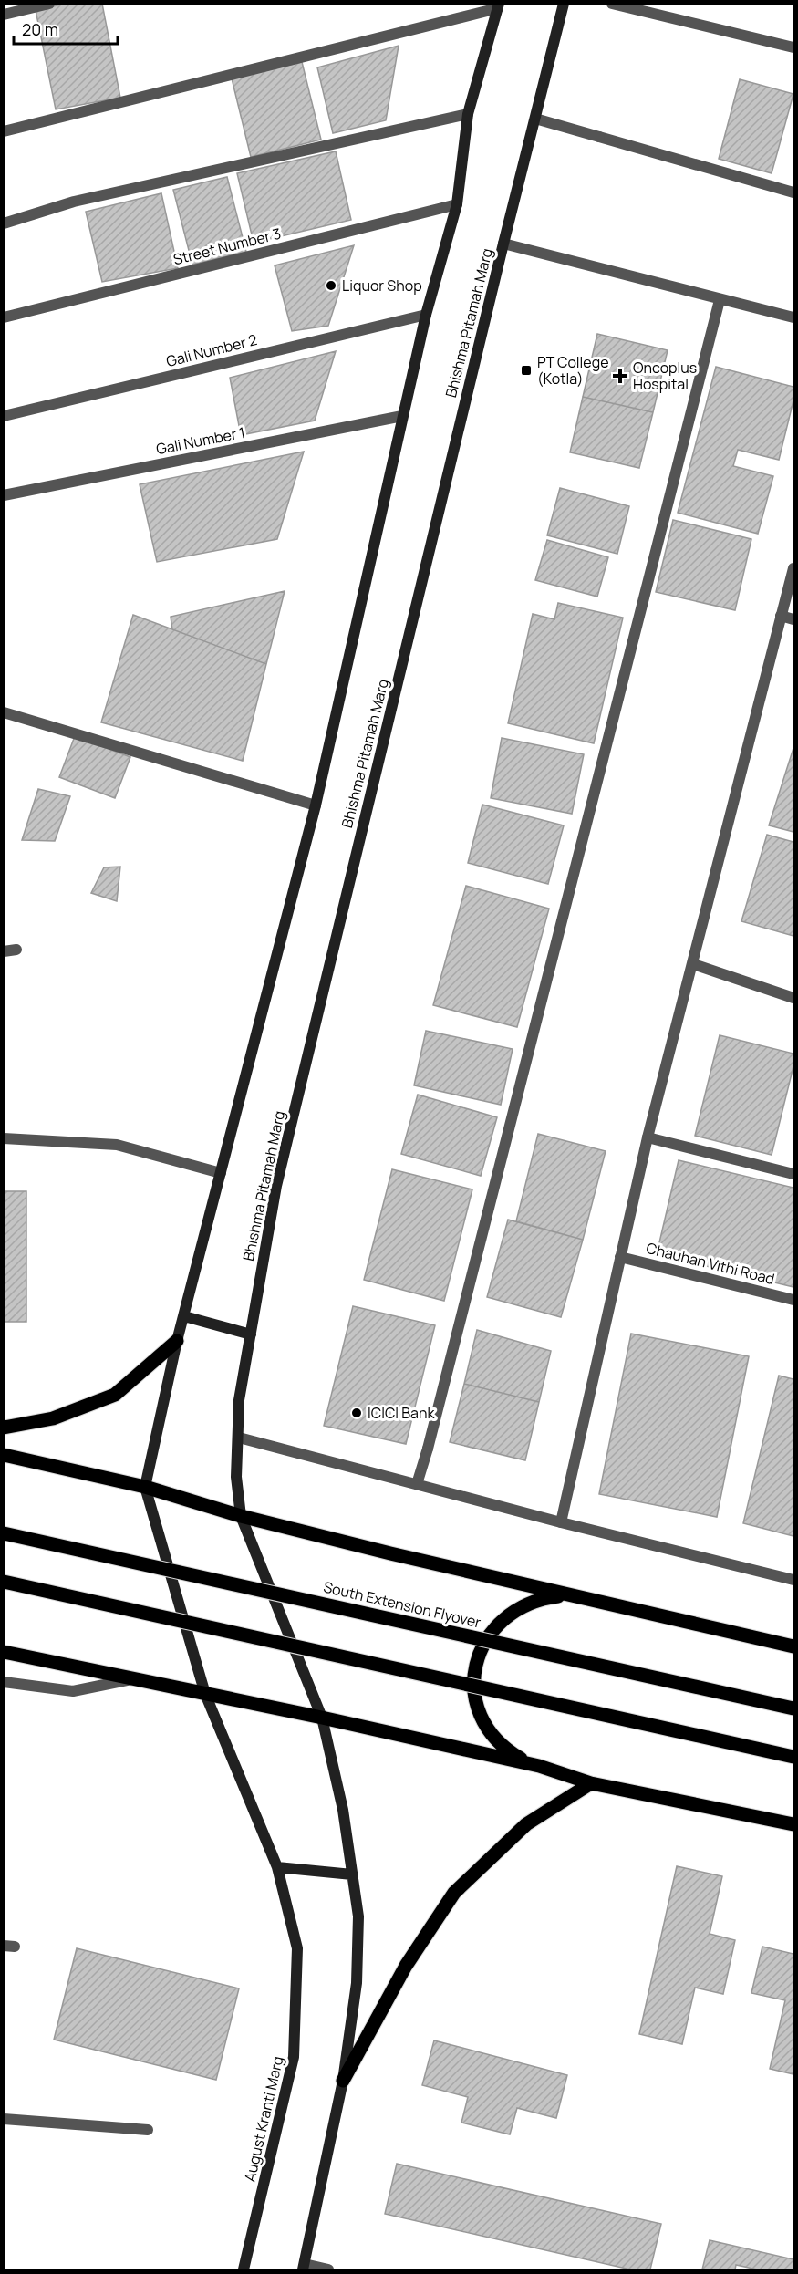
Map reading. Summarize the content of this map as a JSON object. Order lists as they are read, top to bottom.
{
  "streets": {
    "main road": ["Bhishma Pitamah Marg", "South Extension Flyover", "August Kranti Marg"],
    "street": [
      "Street Number 3",
      "Gali Number 2",
      "Gali Number 1",
      "Chauhan Vithi Road"
    ]
  },
  "places": {
    "other": ["Liquor Shop", "ICICI Bank"],
    "transit": ["PT College (Kotla)"],
    "health": ["Oncoplus Hospital"]
  },
  "scale_bar": "20 m"
}
